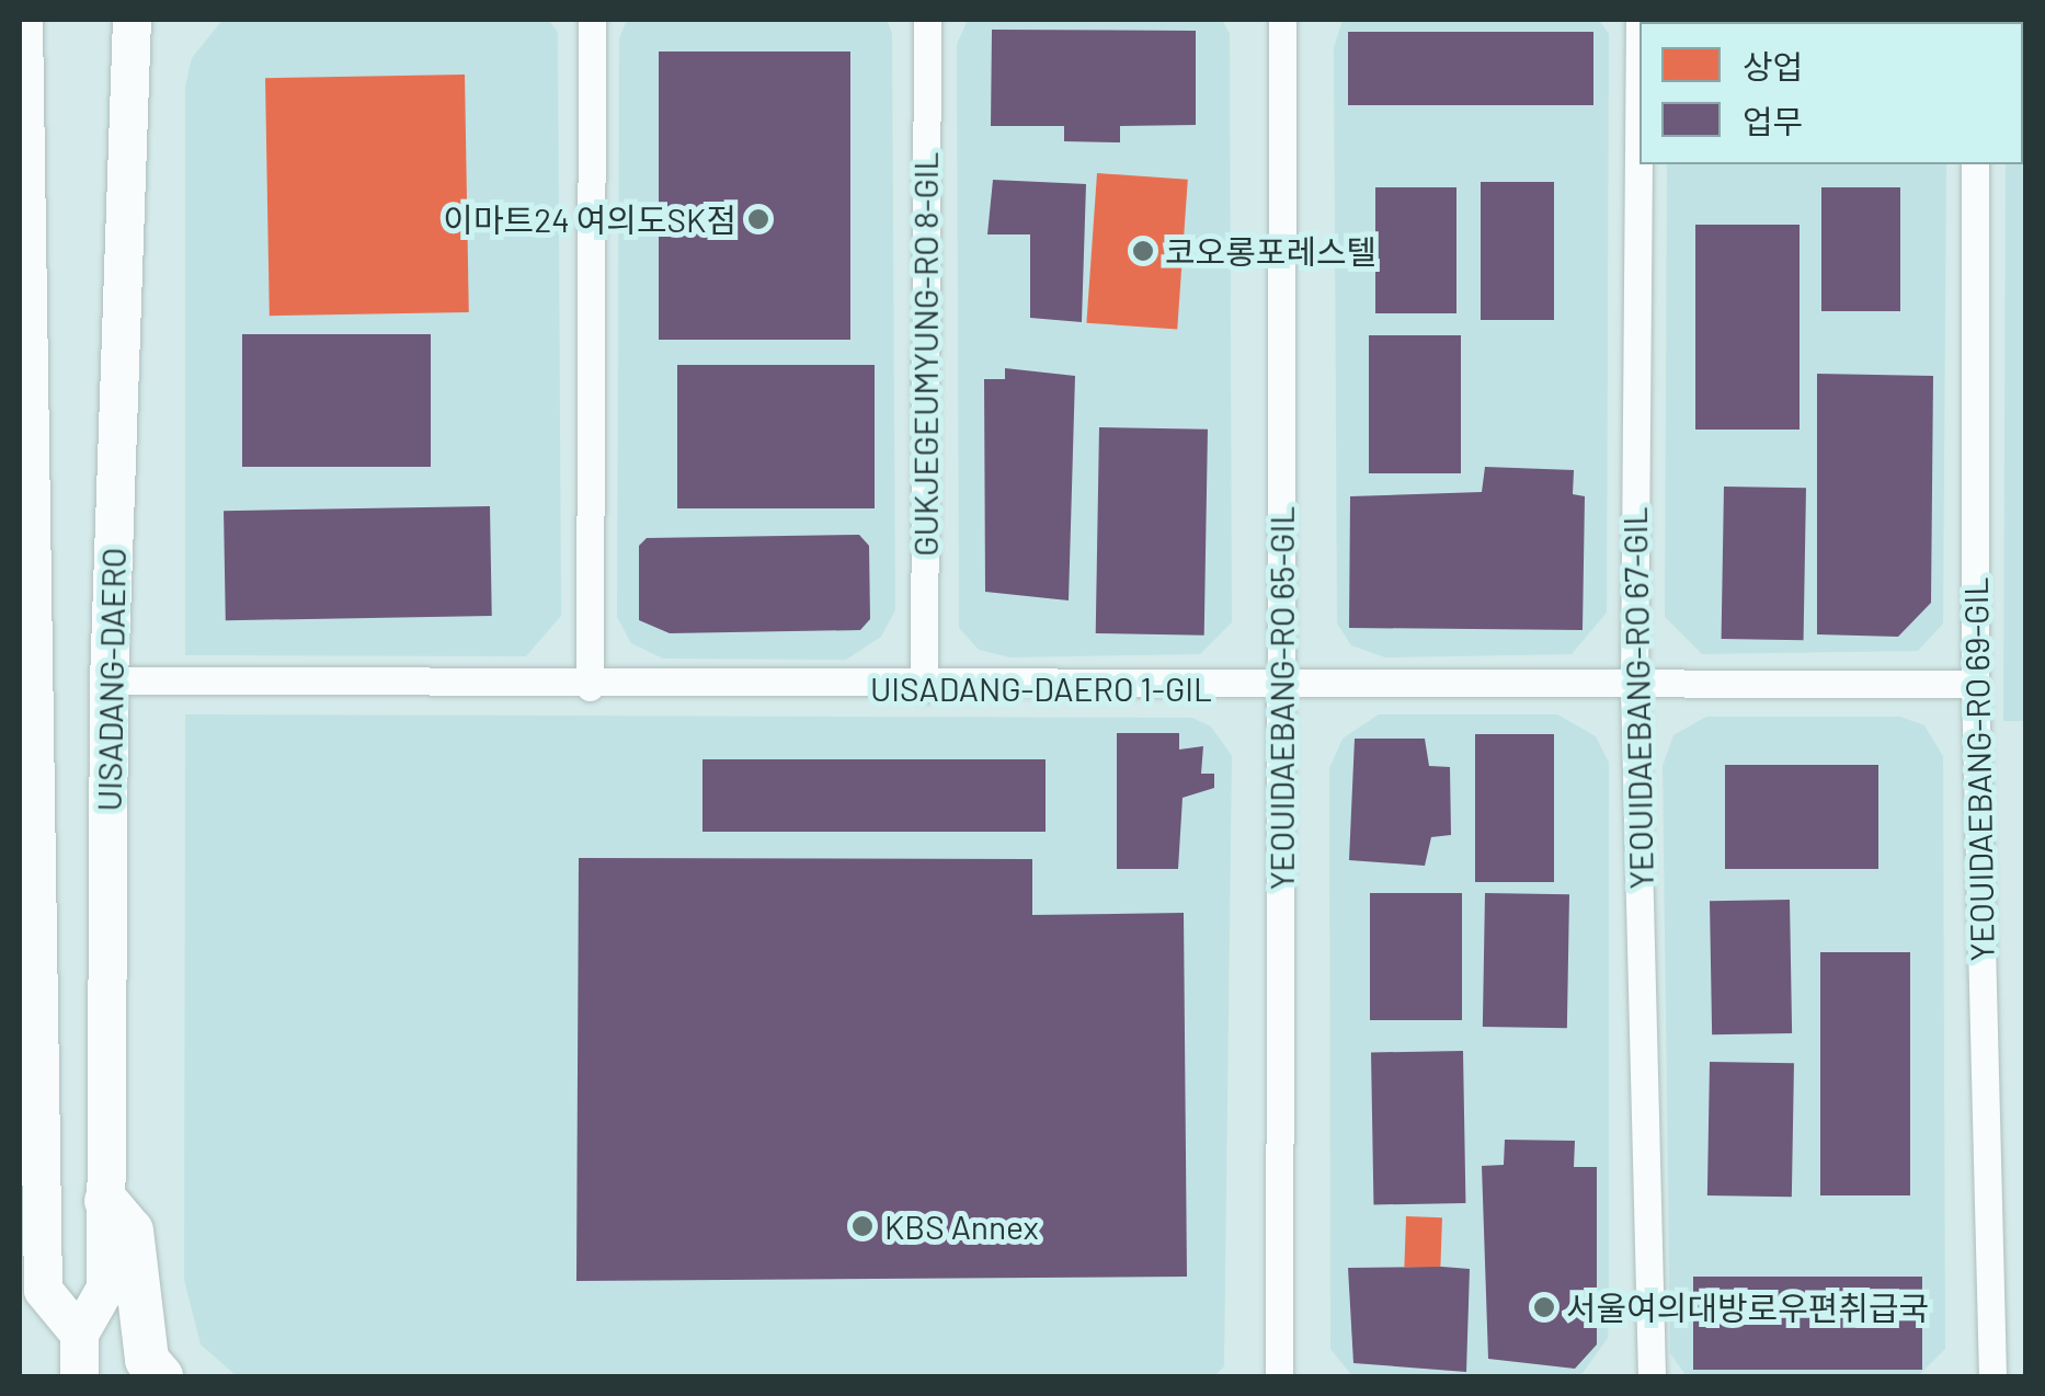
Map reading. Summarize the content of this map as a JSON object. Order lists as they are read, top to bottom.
{
  "streets": {
    "main road": ["UISADANG-DAERO"],
    "street": [
      "GUKJEGEUMYUNG-RO 8-GIL",
      "UISADANG-DAERO 1-GIL",
      "YEOUIDAEBANG-RO 65-GIL",
      "YEOUIDAEBANG-RO 67-GIL",
      "YEOUIDAEBANG-RO 69-GIL"
    ]
  },
  "crossings": [
    ["GUKJEGEUMYUNG-RO 8-GIL", "UISADANG-DAERO 1-GIL"],
    ["UISADANG-DAERO", "UISADANG-DAERO 1-GIL"],
    ["UISADANG-DAERO 1-GIL", "YEOUIDAEBANG-RO 65-GIL"],
    ["UISADANG-DAERO 1-GIL", "YEOUIDAEBANG-RO 67-GIL"],
    ["UISADANG-DAERO 1-GIL", "YEOUIDAEBANG-RO 69-GIL"]
  ],
  "places": [
    "이마트24 여의도SK점",
    "코오롱포레스텔",
    "KBS Annex",
    "서울여의대방로우편취급국"
  ],
  "legend": ["상업", "업무"]
}
